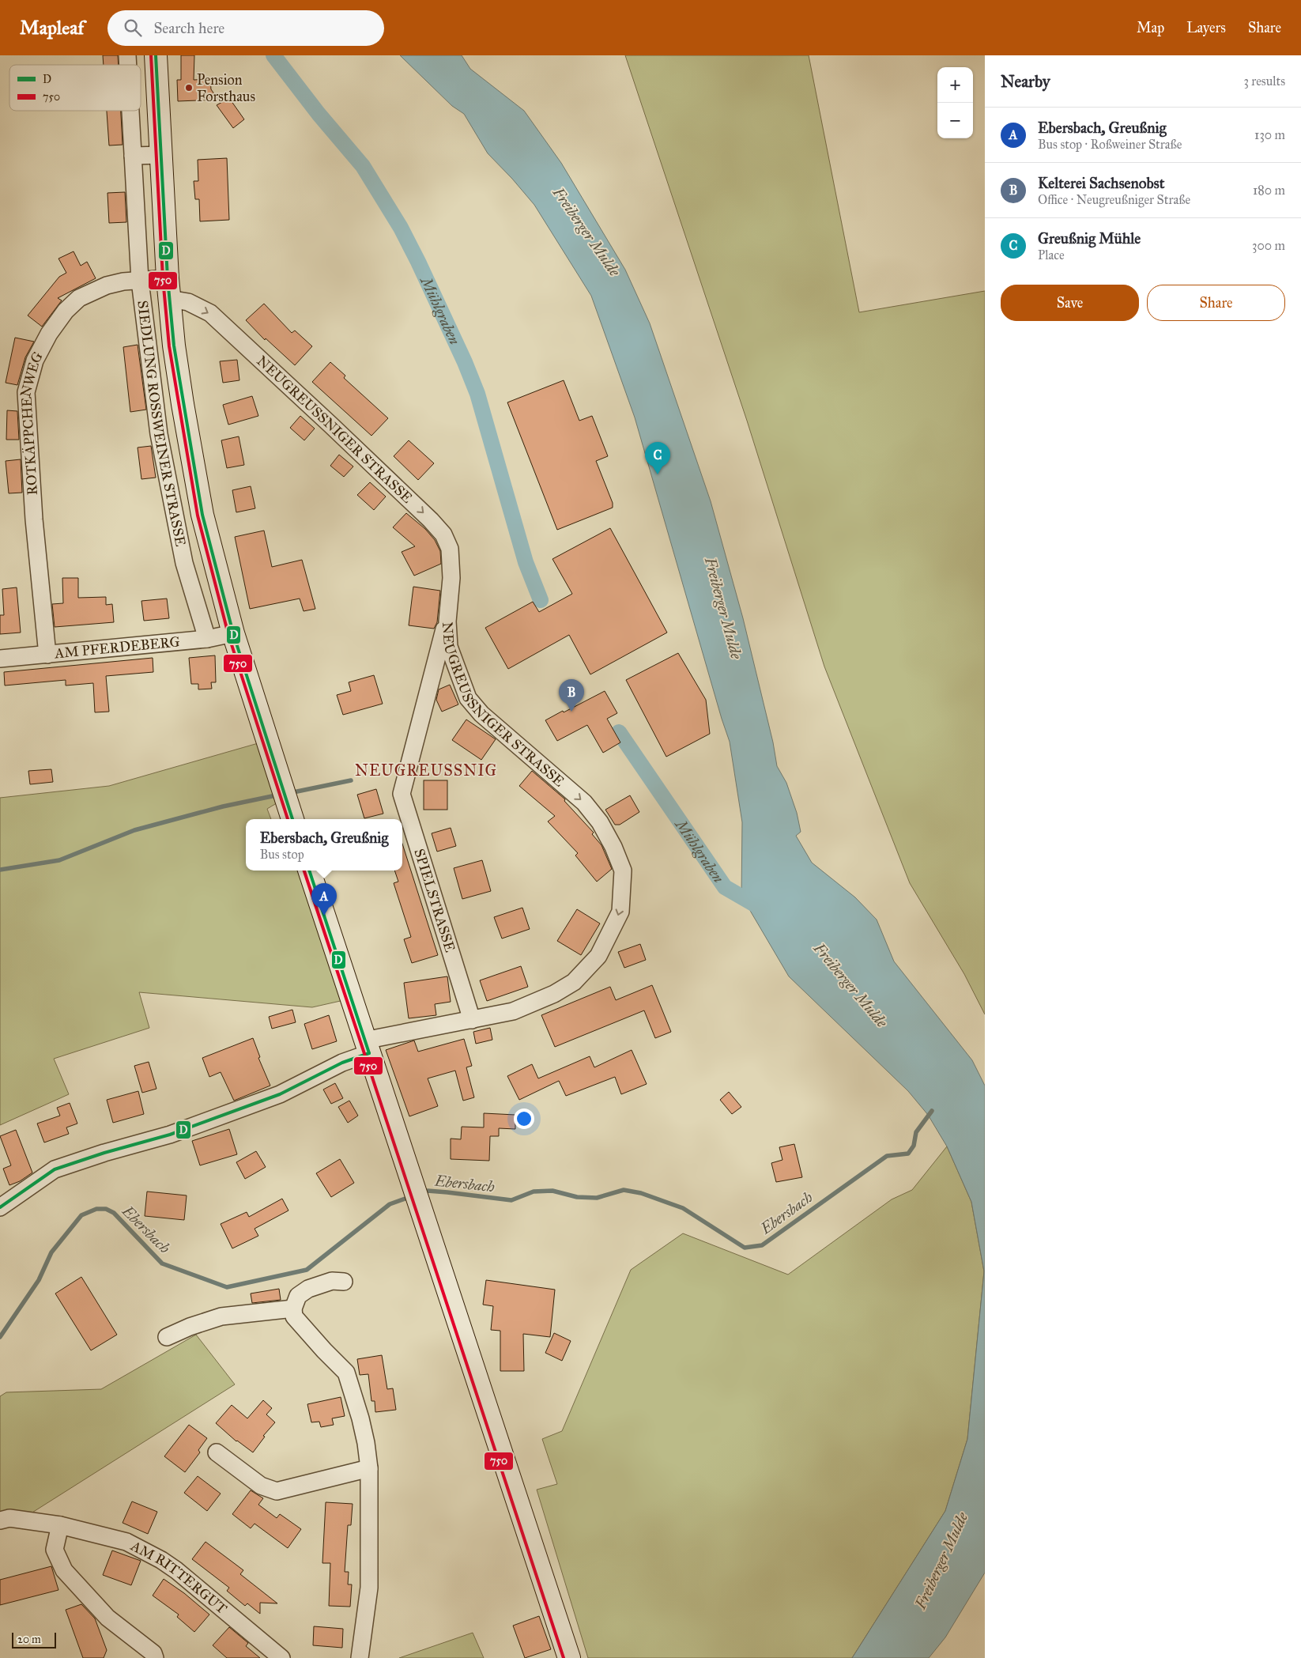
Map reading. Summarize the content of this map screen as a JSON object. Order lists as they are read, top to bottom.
{
  "streets": {
    "street": [
      "SIEDLUNG ROSSWEINER STRASSE",
      "ROTKÄPPCHENWEG",
      "NEUGREUSSNIGER STRASSE",
      "AM PFERDEBERG",
      "SPIELSTRASSE",
      "AM RITTERGUT"
    ]
  },
  "crossings": [
    ["SIEDLUNG ROSSWEINER STRASSE", "ROTKÄPPCHENWEG"],
    ["SIEDLUNG ROSSWEINER STRASSE", "AM PFERDEBERG"],
    ["ROTKÄPPCHENWEG", "NEUGREUSSNIGER STRASSE"],
    ["ROTKÄPPCHENWEG", "AM PFERDEBERG"],
    ["NEUGREUSSNIGER STRASSE", "SPIELSTRASSE"]
  ],
  "districts": ["NEUGREUSSNIG"],
  "water": ["Freiberger Mulde", "Mühlgraben", "Ebersbach"],
  "places": ["Pension Forsthaus"],
  "lines": ["transit line D", "transit line 750"],
  "legend": ["D", "750"],
  "scale_bar": "20 m",
  "page": {
    "header": "Mapleaf",
    "search": "Search here",
    "nav": ["Map", "Layers", "Share"],
    "heading": ["Nearby", "3 results"],
    "map_buttons": ["+", "−"],
    "list": [
      {
        "mark": "A",
        "name": "Ebersbach, Greußnig",
        "note": "Bus stop · Roßweiner Straße",
        "value": "130 m"
      },
      {
        "mark": "B",
        "name": "Kelterei Sachsenobst",
        "note": "Office · Neugreußniger Straße",
        "value": "180 m"
      },
      {
        "mark": "C",
        "name": "Greußnig Mühle",
        "note": "Place",
        "value": "300 m"
      }
    ],
    "buttons": ["Save", "Share"],
    "pins": ["C", "B", "A"],
    "popup": ["Ebersbach, Greußnig", "Bus stop"],
    "scale": "20 m"
  }
}
